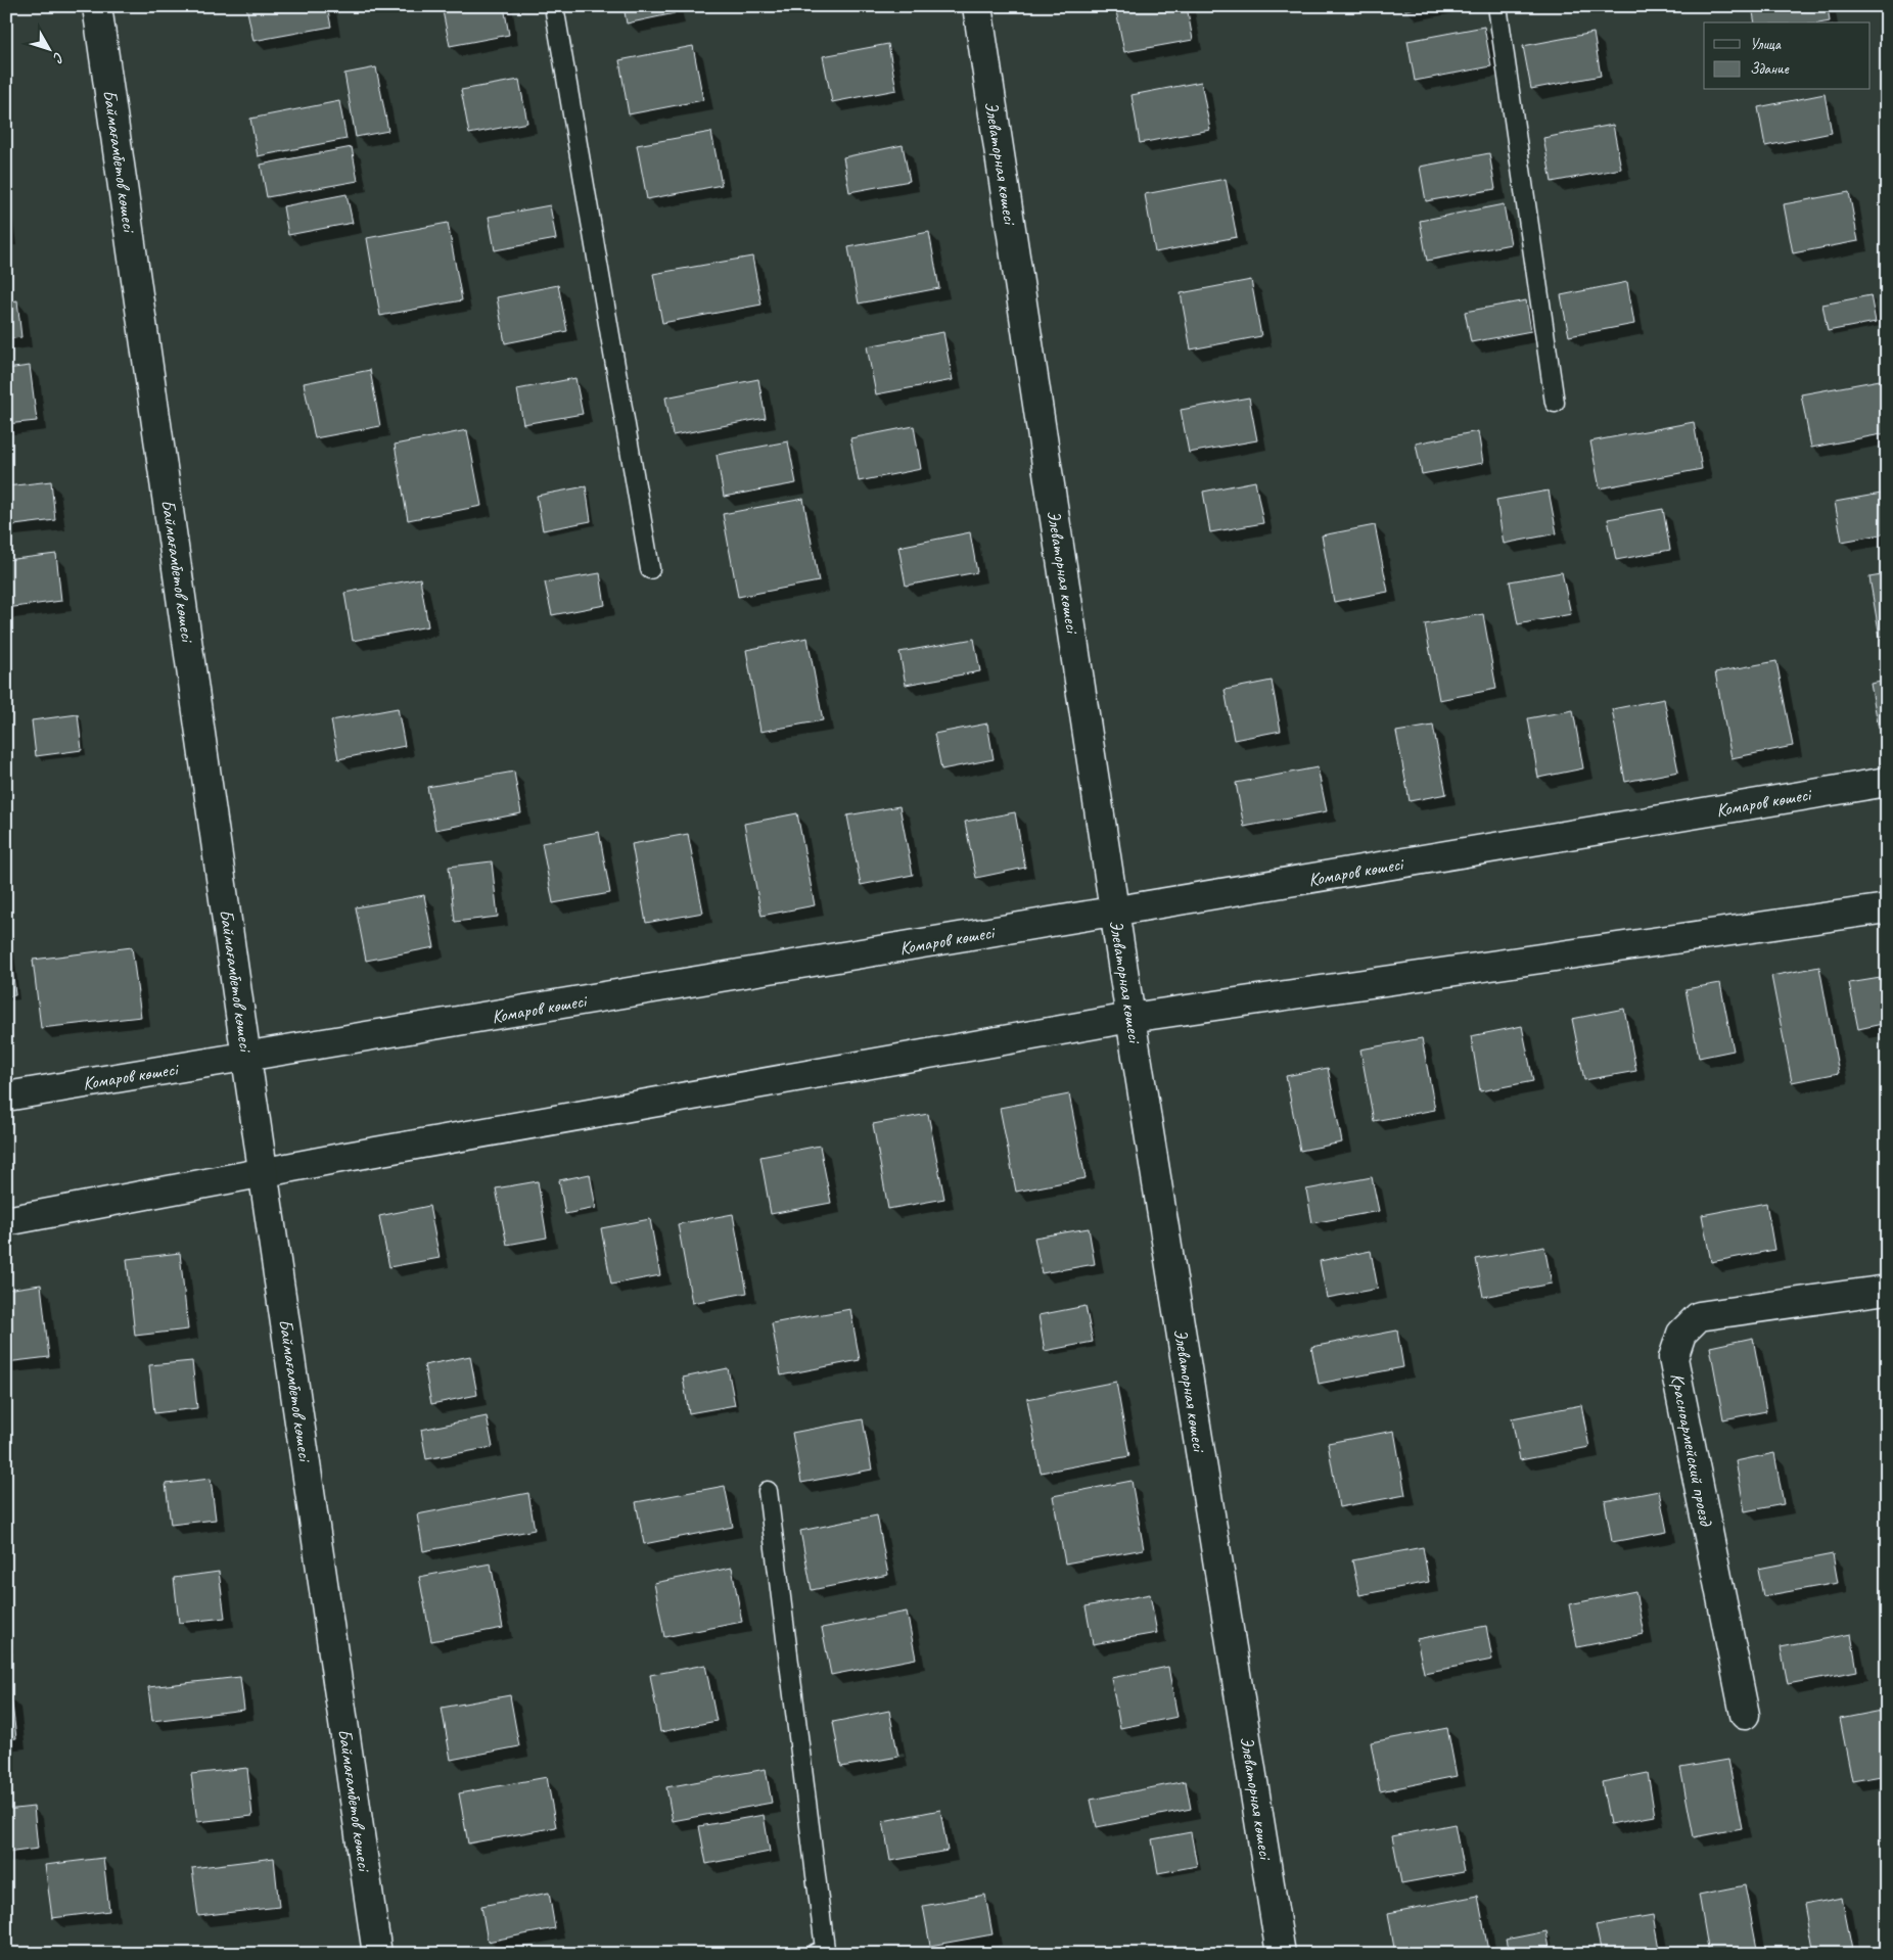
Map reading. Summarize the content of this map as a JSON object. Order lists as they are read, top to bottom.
{
  "streets": {
    "street": [
      "Баймағамбетов көшесі",
      "Элеваторная көшесі",
      "Комаров көшесі",
      "Красноармейский проезд"
    ]
  },
  "crossings": [
    ["Баймағамбетов көшесі", "Комаров көшесі"],
    ["Элеваторная көшесі", "Комаров көшесі"]
  ],
  "legend": ["Улица", "Здание"],
  "north": "bottom right"
}
